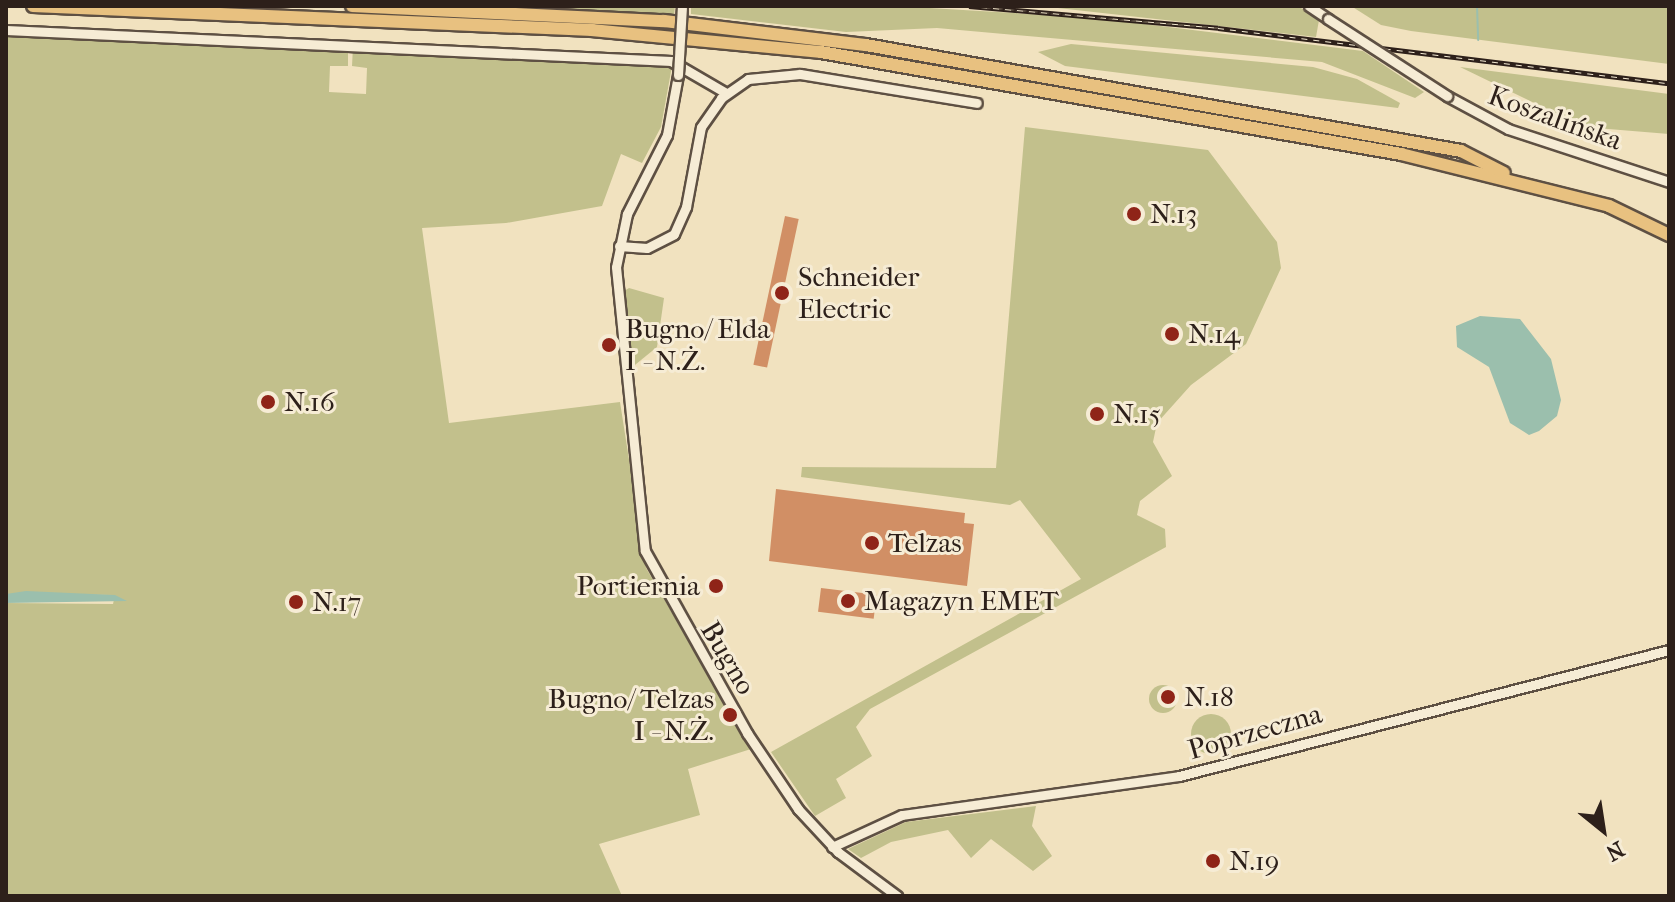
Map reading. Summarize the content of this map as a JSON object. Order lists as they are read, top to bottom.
{
  "streets": {
    "street": ["Koszalińska", "Bugno", "Poprzeczna"]
  },
  "crossings": [
    ["Bugno", "Poprzeczna"]
  ],
  "places": [
    "N.13",
    "Schneider Electric",
    "N.14",
    "Bugno/ Elda I - N.Ż.",
    "N.16",
    "N.15",
    "Telzas",
    "Portiernia",
    "Magazyn EMET",
    "N.17",
    "N.18",
    "Bugno/ Telzas I - N.Ż.",
    "N.19"
  ],
  "north": "bottom right"
}
